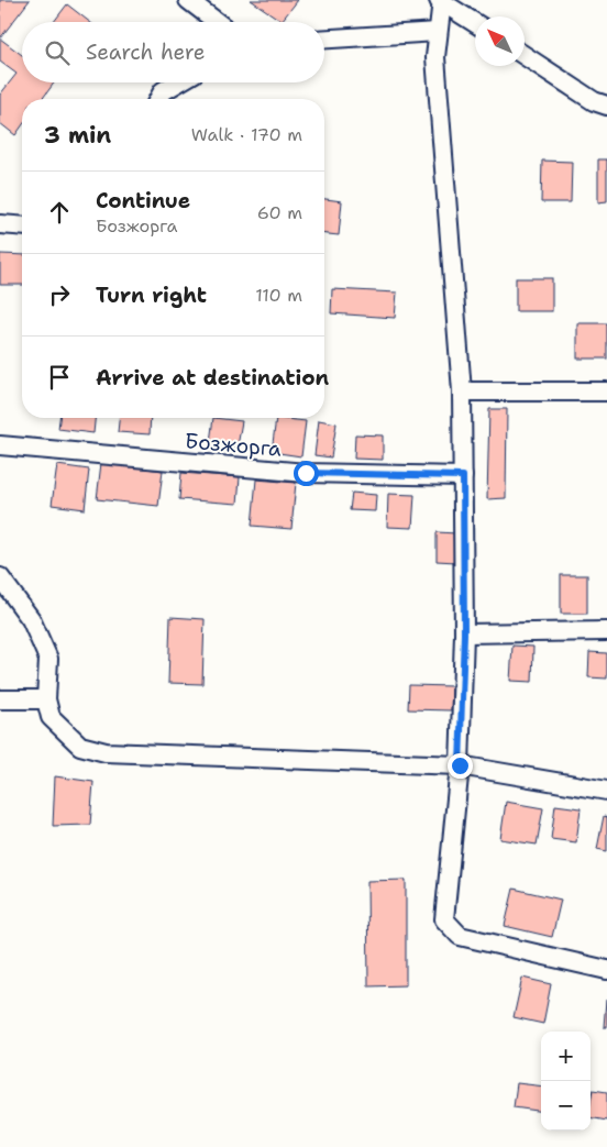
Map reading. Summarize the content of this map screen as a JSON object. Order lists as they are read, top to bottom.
{
  "streets": {
    "street": ["Бозжорга"]
  },
  "north": "top left",
  "page": {
    "search": "Search here",
    "heading": ["3 min", "Walk · 170 m"],
    "list": [
      ["Continue", "Бозжорга", "60 m"],
      ["Turn right", "110 m"],
      "Arrive at destination"
    ],
    "map_buttons": ["+", "−"]
  }
}
